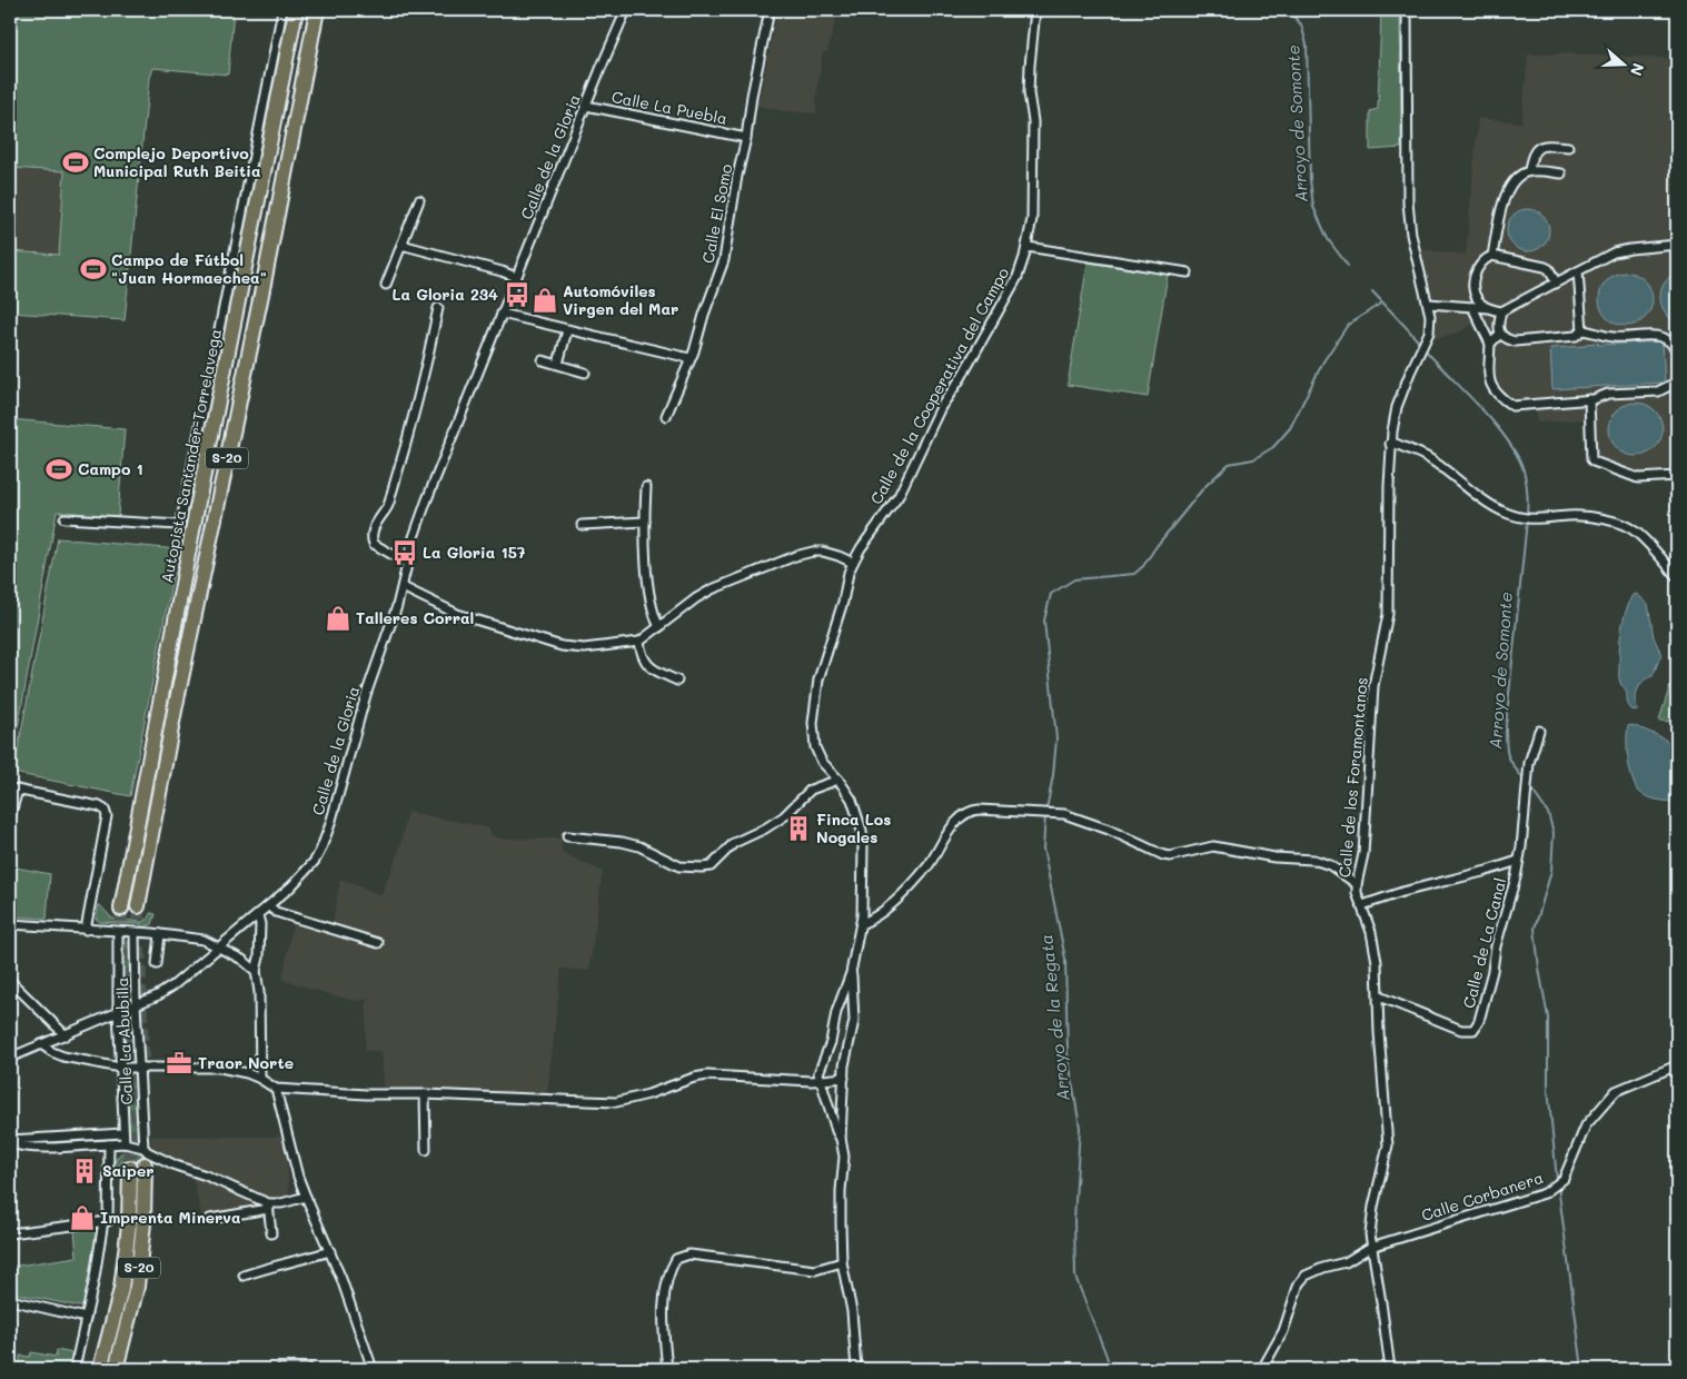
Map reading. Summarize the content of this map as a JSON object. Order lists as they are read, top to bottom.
{
  "streets": {
    "highway": ["Autopista Santander-Torrelavega", "S-20"],
    "street": [
      "Calle La Puebla",
      "Calle de la Gloria",
      "Calle El Somo",
      "Calle de la Cooperativa del Campo",
      "Calle de los Foramontanos",
      "Calle de La Canal",
      "Calle La Abubilla",
      "Calle Corbanera"
    ]
  },
  "crossings": [
    ["Calle La Puebla", "Calle de la Gloria"],
    ["Calle La Puebla", "Calle El Somo"],
    ["Calle de la Gloria", "Calle La Abubilla"],
    ["Calle de los Foramontanos", "Calle de La Canal"],
    ["Calle de los Foramontanos", "Calle Corbanera"]
  ],
  "water": ["Arroyo de Somonte", "Arroyo de la Regata"],
  "places": {
    "sports": ["Complejo Deportivo Municipal Ruth Beitia", "Campo de Fútbol \"Juan Hormaechea\"", "Campo 1"],
    "bus stop": ["La Gloria 234", "La Gloria 157"],
    "shop": ["Automóviles Virgen del Mar", "Talleres Corral", "Imprenta Minerva"],
    "building": ["Finca Los Nogales", "Saiper"],
    "office": ["Traor Norte"]
  },
  "north": "right"
}
